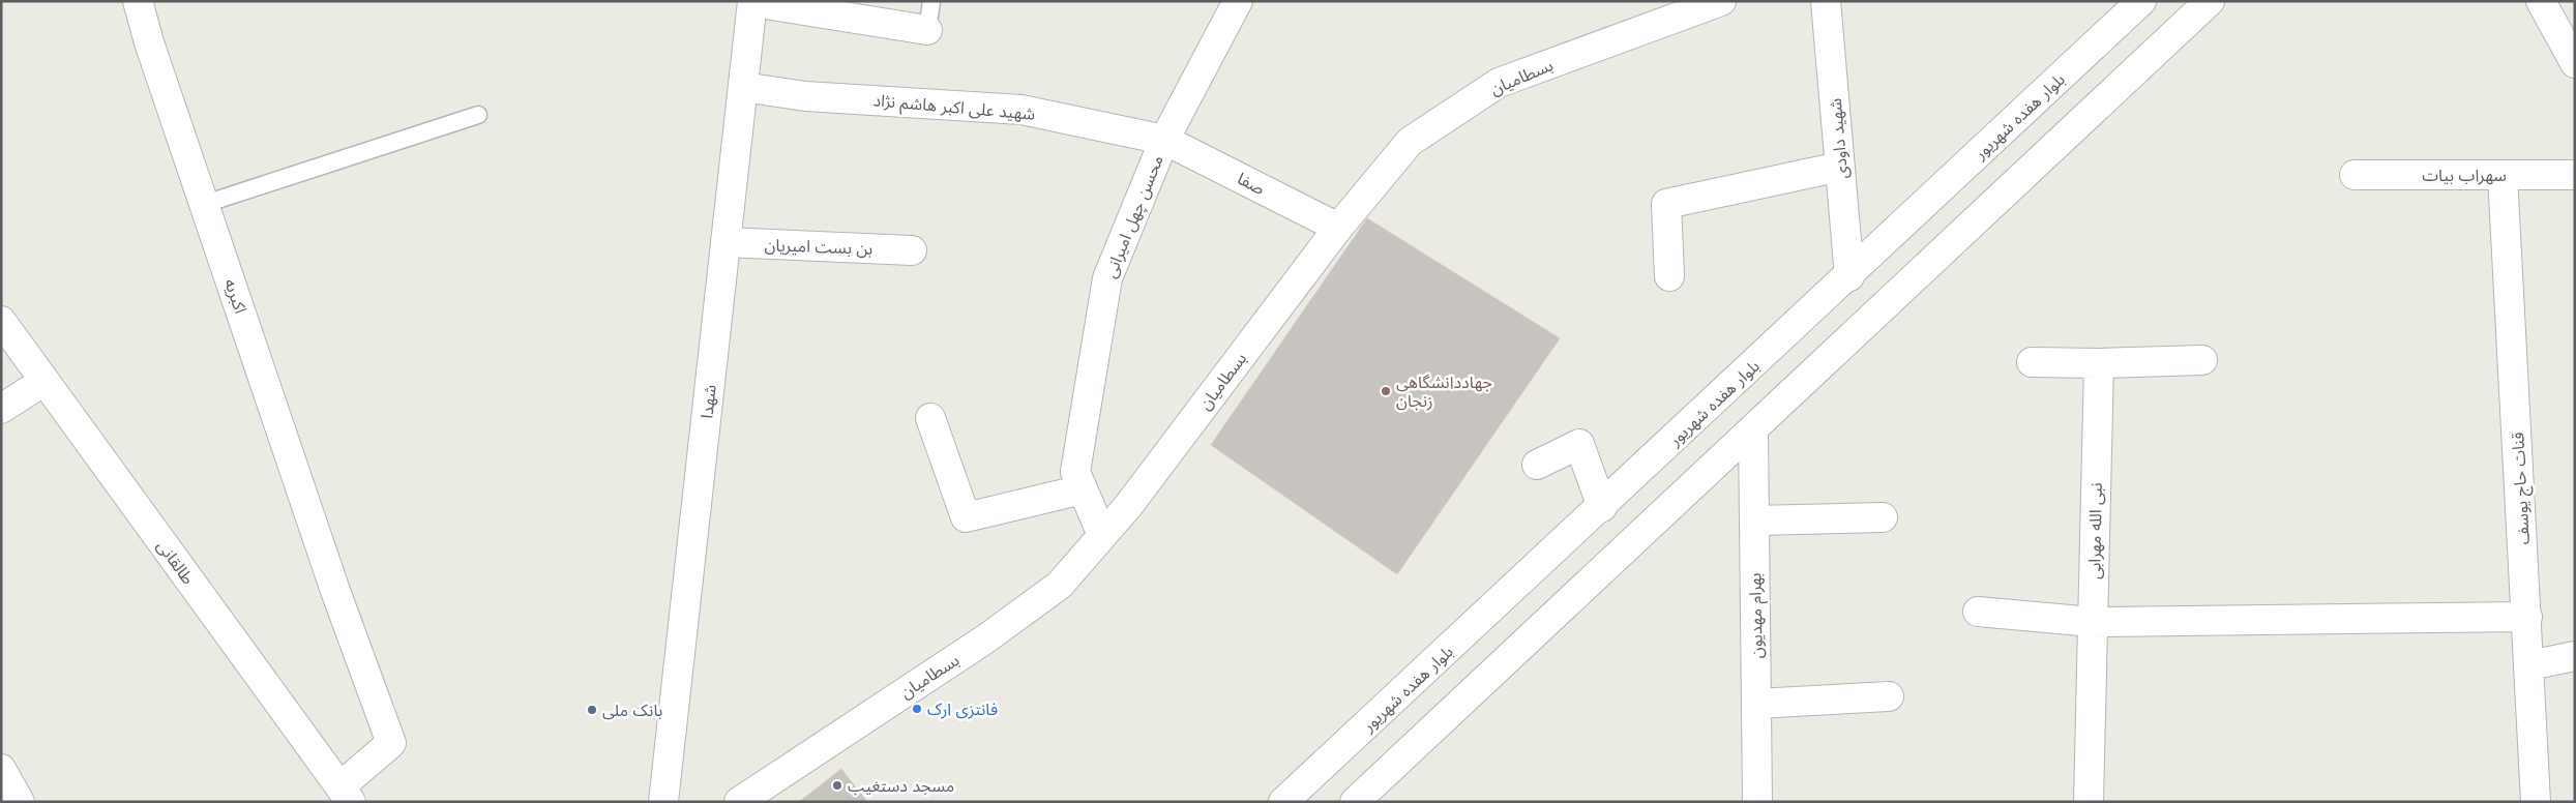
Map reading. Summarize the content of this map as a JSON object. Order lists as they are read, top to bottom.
{
  "streets": {
    "street": [
      "بسطامیان",
      "شهید علی اکبر هاشم نژاد",
      "بلوار هفده شهریور",
      "شهید داودی",
      "سهراب بیات",
      "صفا",
      "محسن چهل امیرانی",
      "بن بست امیریان",
      "اکبریه",
      "شهدا",
      "قنات حاج یوسف",
      "نبی الله مهرابی",
      "طالقانی",
      "بهرام مهدیون"
    ]
  },
  "crossings": [
    ["بسطامیان", "صفا"],
    ["بسطامیان", "محسن چهل امیرانی"],
    ["شهید علی اکبر هاشم نژاد", "صفا"],
    ["شهید علی اکبر هاشم نژاد", "محسن چهل امیرانی"],
    ["شهید علی اکبر هاشم نژاد", "شهدا"],
    ["بلوار هفده شهریور", "شهید داودی"],
    ["سهراب بیات", "قنات حاج یوسف"],
    ["صفا", "محسن چهل امیرانی"],
    ["بن بست امیریان", "شهدا"],
    ["اکبریه", "طالقانی"]
  ],
  "places": [
    "جهاددانشگاهی زنجان",
    "فانتزی ارک",
    "بانک ملی",
    "مسجد دستغیب"
  ]
}
